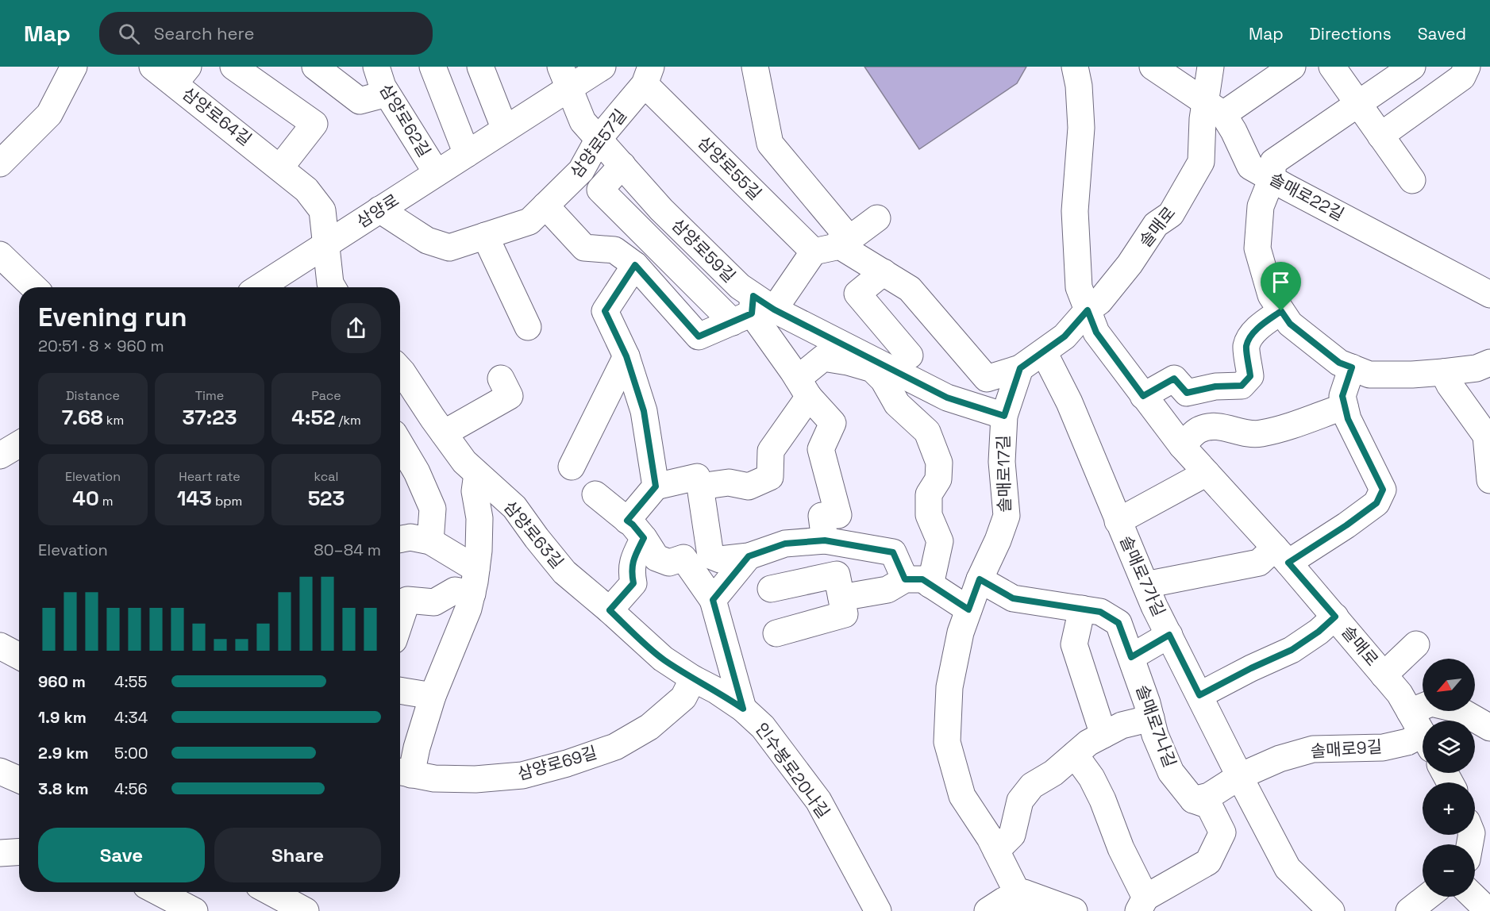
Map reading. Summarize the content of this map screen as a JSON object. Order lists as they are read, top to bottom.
{
  "streets": {
    "street": [
      "삼양로64길",
      "삼양로62길",
      "삼양로57길",
      "삼양로55길",
      "솔매로22길",
      "삼양로",
      "솔매로",
      "삼양로59길",
      "솔매로17길",
      "삼양로63길",
      "솔매로7가길",
      "솔매로7나길",
      "솔매로9길",
      "삼양로69길",
      "인수봉로20나길"
    ]
  },
  "crossings": [
    ["삼양로64길", "삼양로"],
    ["삼양로62길", "삼양로"],
    ["삼양로57길", "삼양로55길"],
    ["삼양로57길", "삼양로"],
    ["삼양로57길", "삼양로59길"],
    ["솔매로22길", "솔매로"],
    ["삼양로", "삼양로59길"],
    ["솔매로", "솔매로7가길"],
    ["삼양로59길", "솔매로17길"],
    ["솔매로17길", "솔매로7나길"],
    ["삼양로63길", "삼양로69길"],
    ["삼양로63길", "인수봉로20나길"],
    ["솔매로7가길", "솔매로9길"],
    ["솔매로7나길", "솔매로9길"],
    ["삼양로69길", "인수봉로20나길"]
  ],
  "north": "bottom left",
  "page": {
    "header": "Map",
    "search": "Search here",
    "nav": ["Map", "Directions", "Saved"],
    "heading": ["Evening run", "20:51 · 8 × 960 m"],
    "stats": [
      ["Distance", "7.68 km"],
      ["Time", "37:23"],
      ["Pace", "4:52 /km"],
      ["Elevation", "40 m"],
      ["Heart rate", "143 bpm"],
      ["kcal", "523"]
    ],
    "chart": ["Elevation", "80–84 m"],
    "map_buttons": ["+", "−"],
    "list": [
      {
        "name": "960 m",
        "note": "4:55"
      },
      {
        "name": "1.9 km",
        "note": "4:34"
      },
      {
        "name": "2.9 km",
        "note": "5:00"
      },
      {
        "name": "3.8 km",
        "note": "4:56"
      }
    ],
    "buttons": ["Save", "Share"]
  }
}
